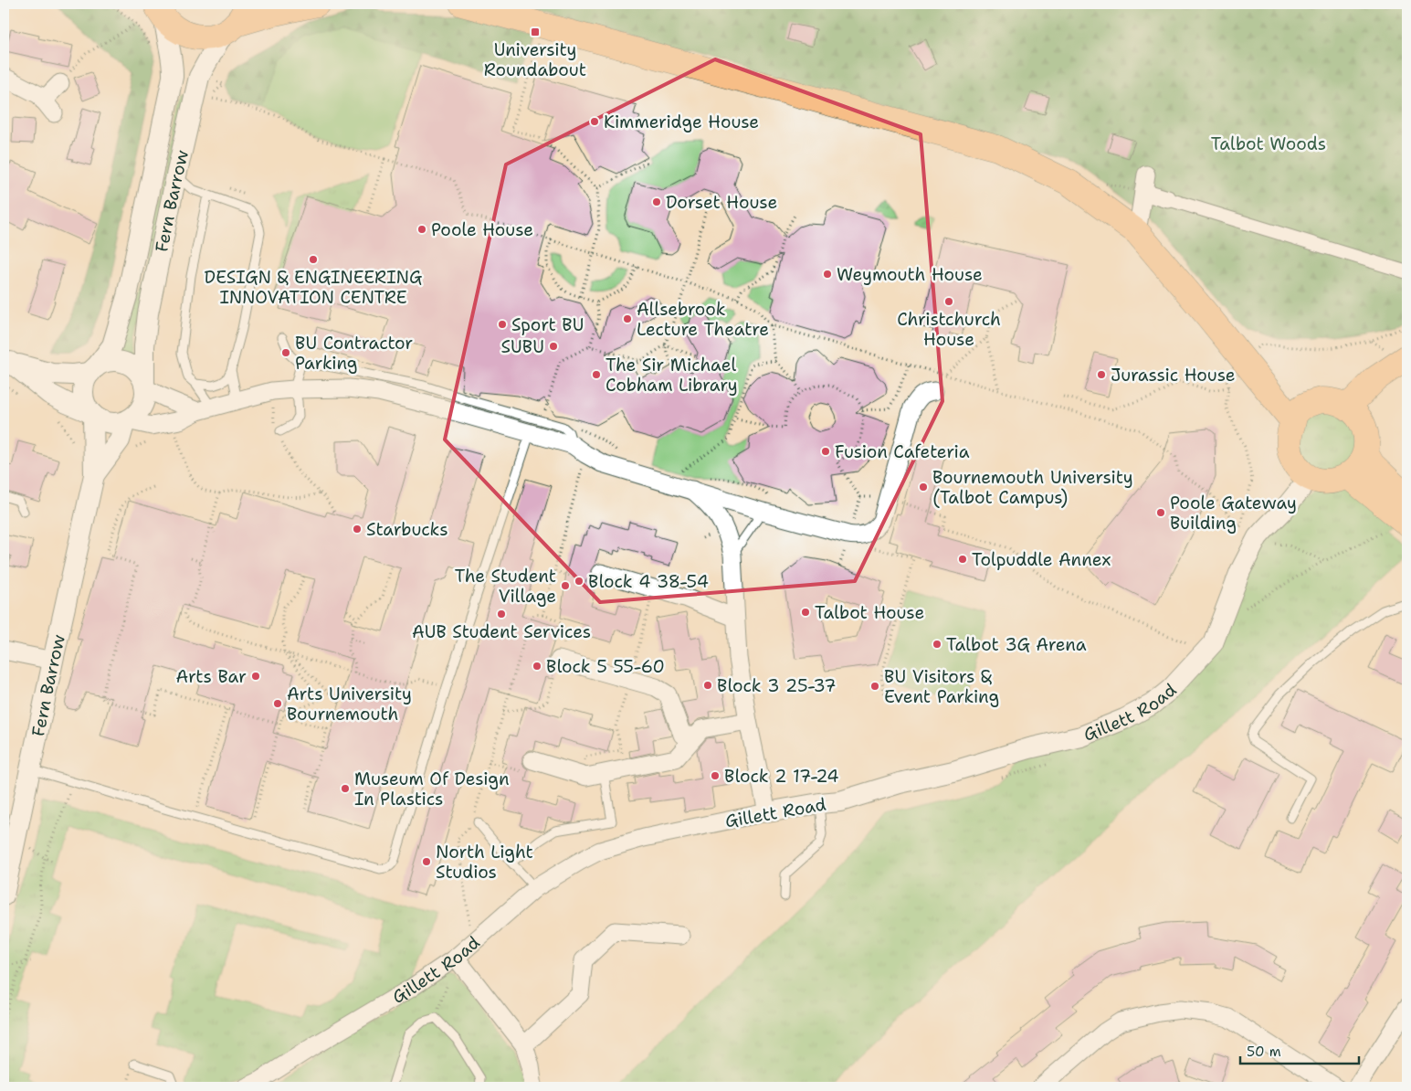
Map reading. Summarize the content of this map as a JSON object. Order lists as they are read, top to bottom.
{
  "streets": {
    "street": ["Fern Barrow", "Gillett Road"]
  },
  "parks": ["Talbot Woods"],
  "places": {
    "transit": ["University Roundabout"],
    "other": [
      "Kimmeridge House",
      "Dorset House",
      "Poole House",
      "DESIGN & ENGINEERING INNOVATION CENTRE",
      "Weymouth House",
      "Christchurch House",
      "Allsebrook Lecture Theatre",
      "Sport BU",
      "SUBU",
      "BU Contractor Parking",
      "The Sir Michael Cobham Library",
      "Jurassic House",
      "Fusion Cafeteria",
      "Bournemouth University (Talbot Campus)",
      "Poole Gateway Building",
      "Starbucks",
      "Tolpuddle Annex",
      "Block 4 38-54",
      "The Student Village",
      "Talbot House",
      "AUB Student Services",
      "Talbot 3G Arena",
      "Block 5 55-60",
      "Arts Bar",
      "Block 3 25-37",
      "BU Visitors & Event Parking",
      "Arts University Bournemouth",
      "Block 2 17-24",
      "Museum Of Design In Plastics",
      "North Light Studios"
    ]
  },
  "scale_bar": "50 m"
}
